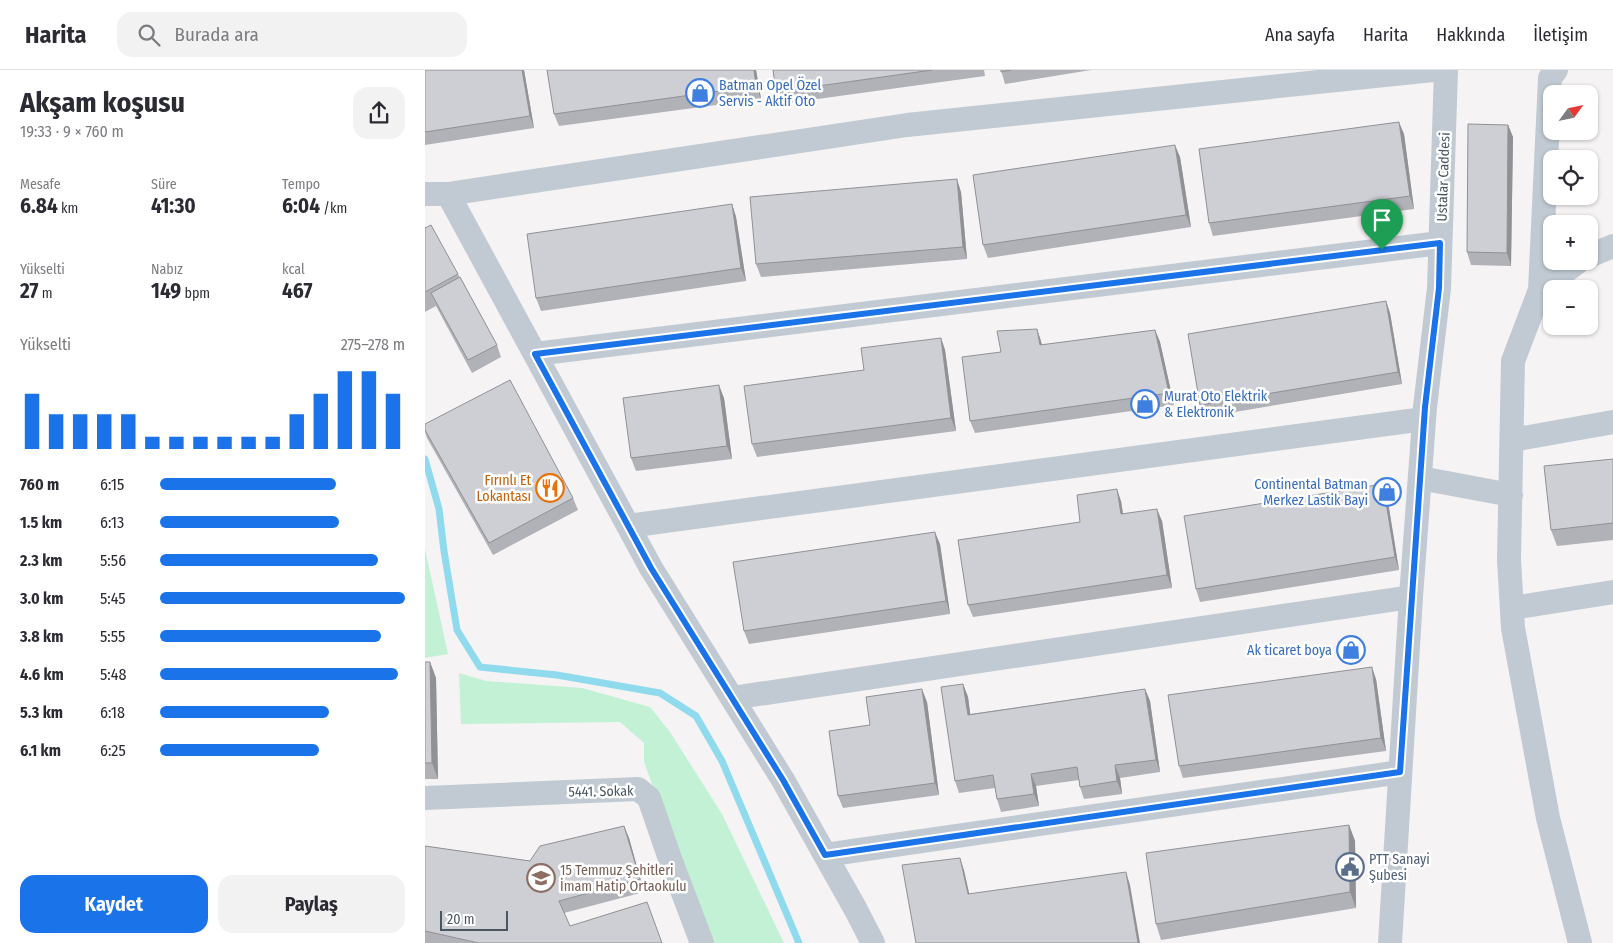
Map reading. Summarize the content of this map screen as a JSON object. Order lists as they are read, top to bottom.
{
  "streets": {
    "street": ["Ustalar Caddesi", "5441. Sokak"]
  },
  "places": {
    "shop": [
      "Batman Opel Özel Servis - Aktif Oto",
      "Murat Oto Elektrik & Elektronik",
      "Continental Batman Merkez Lastik Bayi",
      "Ak ticaret boya"
    ],
    "restaurant": ["Fırınlı Et Lokantası"],
    "public building": ["PTT Sanayi Şubesi"],
    "school or university": ["15 Temmuz Şehitleri İmam Hatip Ortaokulu"]
  },
  "scale_bar": "20 m",
  "north": "top right",
  "page": {
    "header": "Harita",
    "search": "Burada ara",
    "nav": [
      "Ana sayfa",
      "Harita",
      "Hakkında",
      "İletişim"
    ],
    "heading": ["Akşam koşusu", "19:33 · 9 × 760 m"],
    "map_buttons": ["+", "−"],
    "stats": [
      ["Mesafe", "6.84 km"],
      ["Süre", "41:30"],
      ["Tempo", "6:04 /km"],
      ["Yükselti", "27 m"],
      ["Nabız", "149 bpm"],
      ["kcal", "467"]
    ],
    "chart": ["Yükselti", "275–278 m"],
    "list": [
      {
        "name": "760 m",
        "note": "6:15"
      },
      {
        "name": "1.5 km",
        "note": "6:13"
      },
      {
        "name": "2.3 km",
        "note": "5:56"
      },
      {
        "name": "3.0 km",
        "note": "5:45"
      },
      {
        "name": "3.8 km",
        "note": "5:55"
      },
      {
        "name": "4.6 km",
        "note": "5:48"
      },
      {
        "name": "5.3 km",
        "note": "6:18"
      },
      {
        "name": "6.1 km",
        "note": "6:25"
      }
    ],
    "buttons": ["Kaydet", "Paylaş"],
    "scale": "20 m"
  }
}
